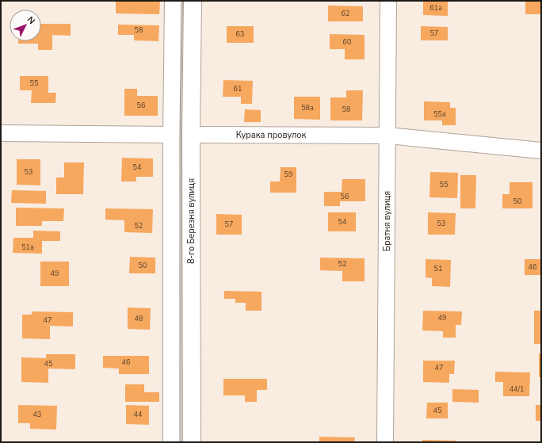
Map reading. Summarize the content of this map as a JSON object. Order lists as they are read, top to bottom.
{
  "streets": {
    "main road": ["Курака провулок", "8-го Березня вулиця"],
    "street": ["Братня вулиця"]
  },
  "crossings": [
    ["Курака провулок", "8-го Березня вулиця"],
    ["Курака провулок", "Братня вулиця"]
  ],
  "house_numbers": [
    "61а",
    "62",
    "58",
    "57",
    "63",
    "60",
    "55",
    "61",
    "56",
    "58а",
    "58",
    "55а",
    "54",
    "53",
    "59",
    "55",
    "56",
    "50",
    "54",
    "53",
    "57",
    "52",
    "51а",
    "52",
    "50",
    "46",
    "51",
    "49",
    "49",
    "48",
    "47",
    "46",
    "45",
    "47",
    "44/1",
    "45",
    "43",
    "44"
  ],
  "north": "top right"
}
